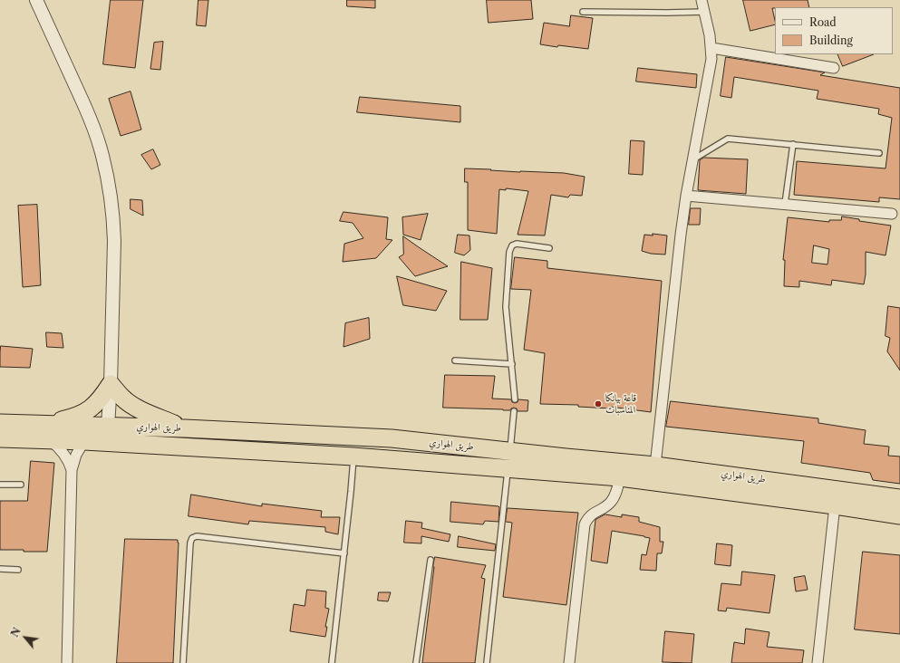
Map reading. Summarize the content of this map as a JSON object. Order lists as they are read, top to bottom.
{
  "streets": {
    "highway": ["طريق الهواري"]
  },
  "places": ["قاعة بيانكا المناسبات"],
  "legend": ["Road", "Building"],
  "north": "top left"
}
